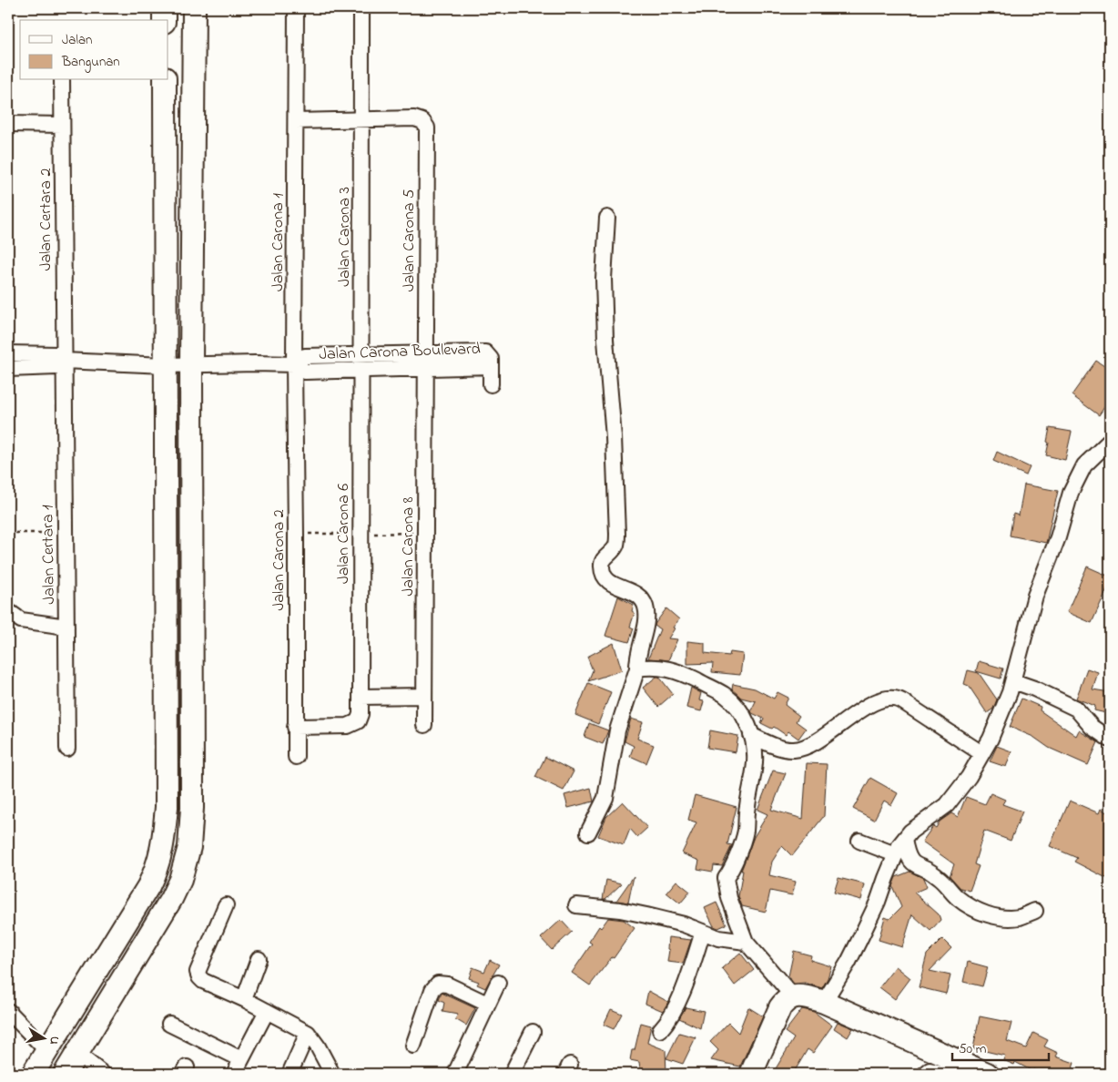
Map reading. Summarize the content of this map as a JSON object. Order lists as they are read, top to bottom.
{
  "streets": {
    "street": [
      "Jalan Certara 2",
      "Jalan Carona 3",
      "Jalan Carona 5",
      "Jalan Carona 1",
      "Jalan Carona Boulevard",
      "Jalan Carona 6",
      "Jalan Carona 8",
      "Jalan Certara 1",
      "Jalan Carona 2"
    ]
  },
  "crossings": [
    ["Jalan Certara 2", "Jalan Carona Boulevard"],
    ["Jalan Certara 2", "Jalan Certara 1"],
    ["Jalan Carona 3", "Jalan Carona 5"],
    ["Jalan Carona 3", "Jalan Carona Boulevard"],
    ["Jalan Carona 3", "Jalan Carona 6"],
    ["Jalan Carona 5", "Jalan Carona Boulevard"],
    ["Jalan Carona 5", "Jalan Carona 8"],
    ["Jalan Carona 1", "Jalan Carona Boulevard"],
    ["Jalan Carona 1", "Jalan Carona 2"],
    ["Jalan Carona Boulevard", "Jalan Carona 6"],
    ["Jalan Carona Boulevard", "Jalan Carona 8"],
    ["Jalan Carona Boulevard", "Jalan Certara 1"],
    ["Jalan Carona Boulevard", "Jalan Carona 2"],
    ["Jalan Carona 6", "Jalan Carona 2"]
  ],
  "legend": ["Jalan", "Bangunan"],
  "scale_bar": "50 m",
  "north": "right"
}
